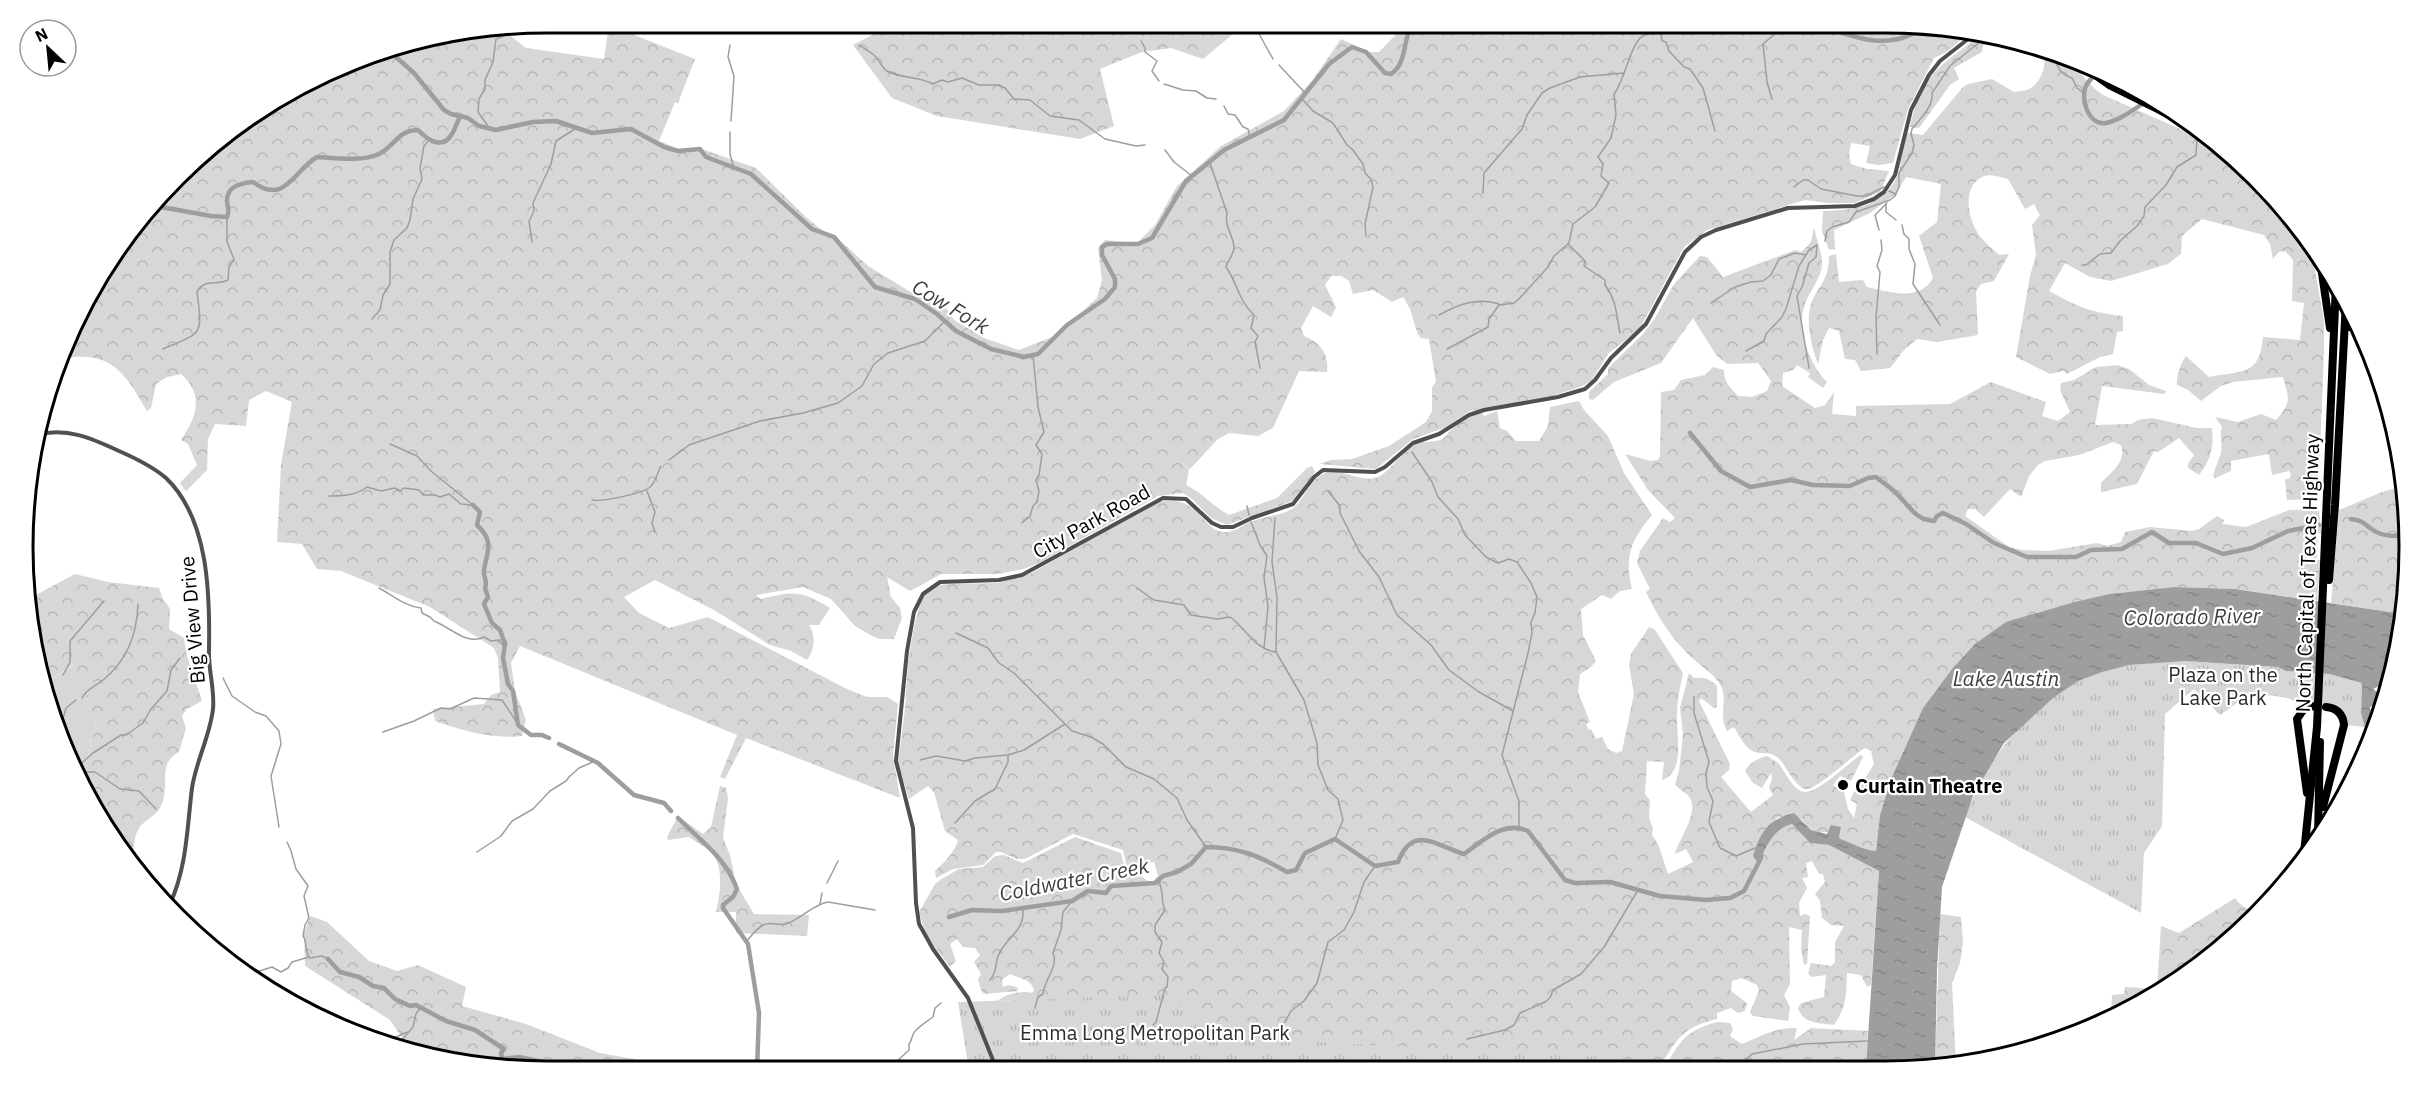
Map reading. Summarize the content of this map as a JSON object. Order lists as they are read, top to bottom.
{
  "streets": {
    "highway": ["North Capital of Texas Highway"],
    "street": ["City Park Road", "Big View Drive"]
  },
  "water": [
    "Cow Fork",
    "Colorado River",
    "Lake Austin",
    "Coldwater Creek"
  ],
  "parks": ["Plaza on the Lake Park", "Emma Long Metropolitan Park"],
  "places": ["Curtain Theatre"],
  "north": "top left"
}
